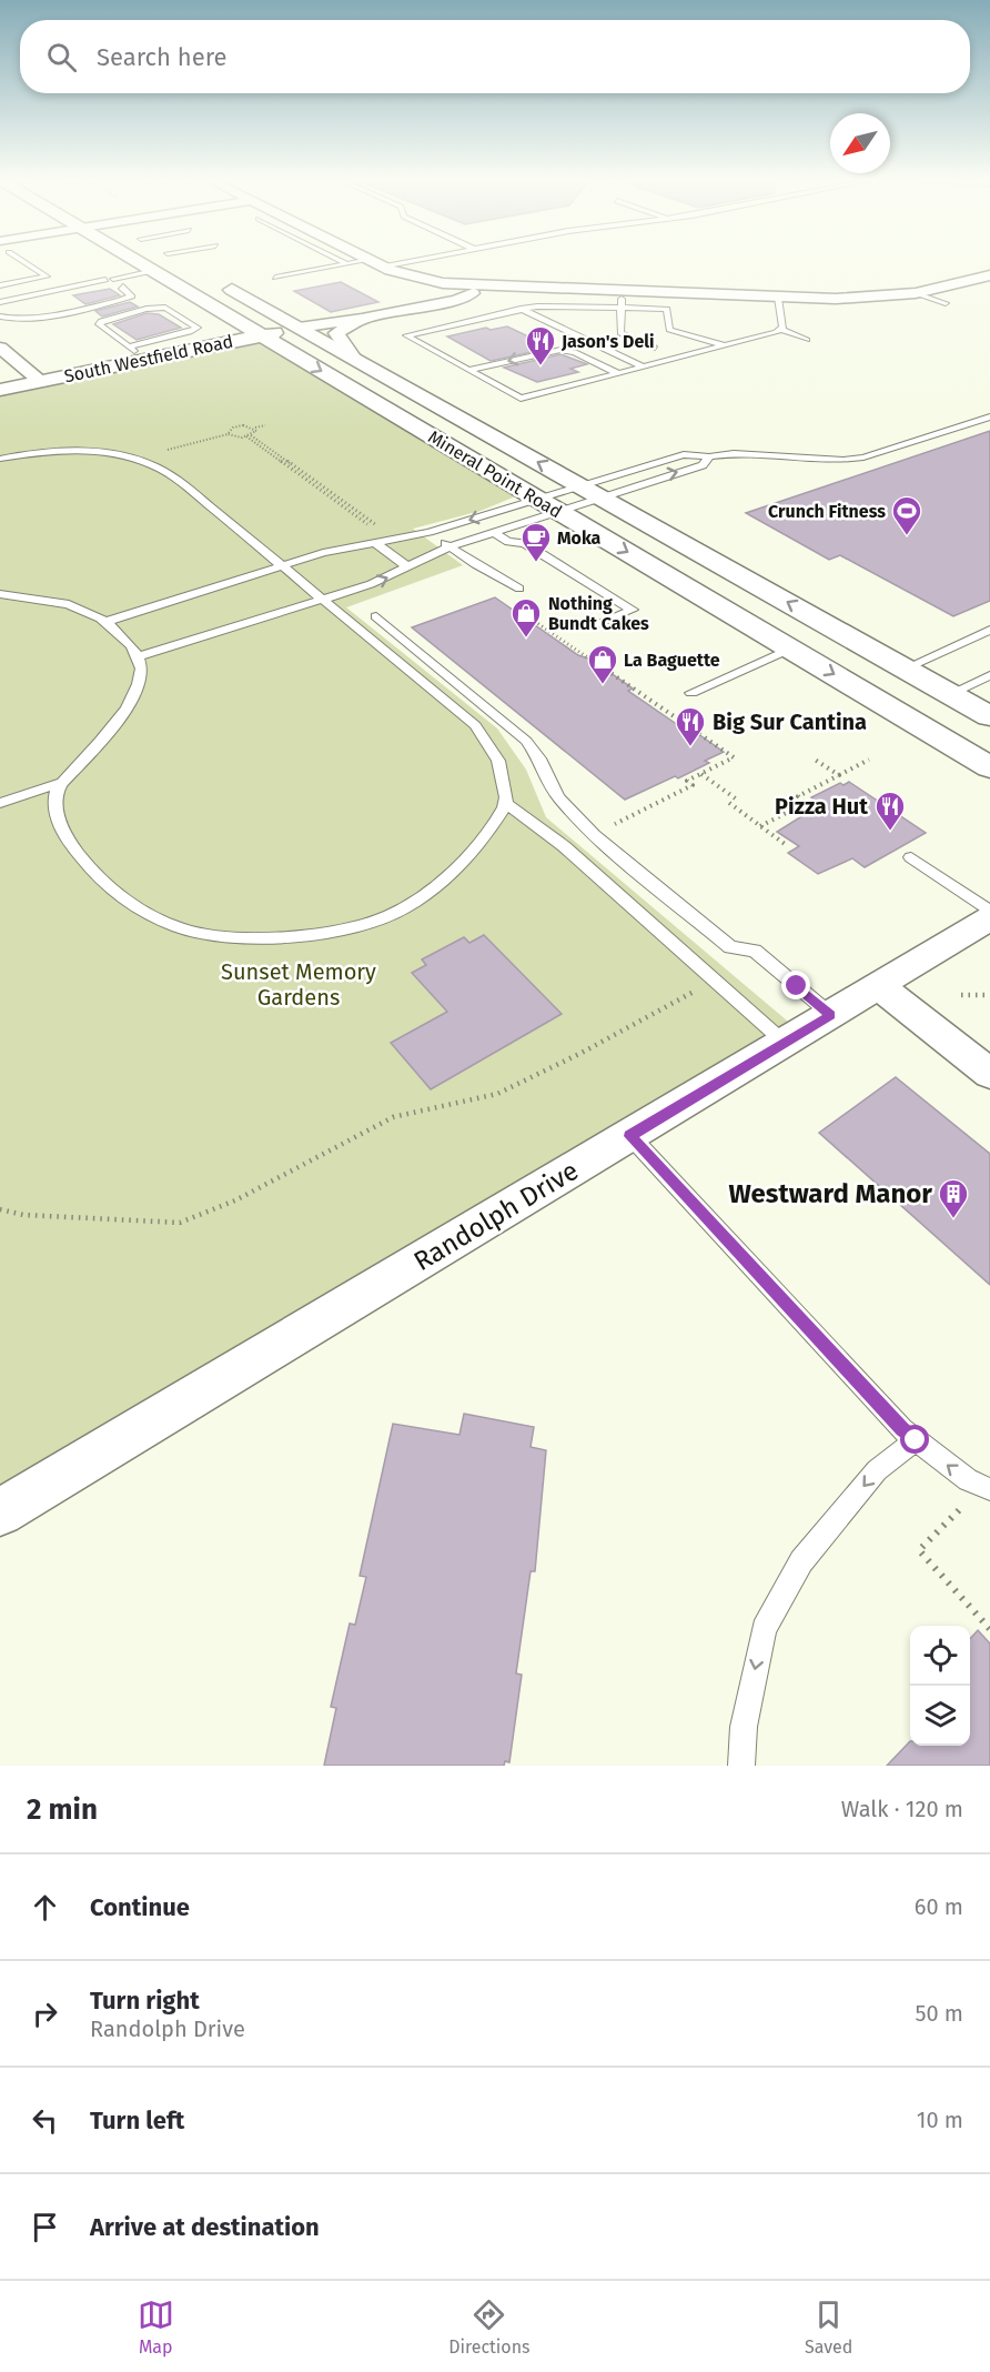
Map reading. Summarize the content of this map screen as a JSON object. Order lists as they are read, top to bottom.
{
  "streets": {
    "main road": ["South Westfield Road", "Mineral Point Road"],
    "street": ["Randolph Drive"]
  },
  "crossings": [
    ["South Westfield Road", "Mineral Point Road"]
  ],
  "parks": ["Sunset Memory Gardens"],
  "places": {
    "restaurant": ["Jason's Deli", "Big Sur Cantina", "Pizza Hut"],
    "sports": ["Crunch Fitness"],
    "cafe": ["Moka"],
    "shop": ["Nothing Bundt Cakes", "La Baguette"],
    "building": ["Westward Manor"]
  },
  "north": "bottom left",
  "page": {
    "search": "Search here",
    "heading": ["2 min", "Walk · 120 m"],
    "list": [
      ["Continue", "60 m"],
      ["Turn right", "Randolph Drive", "50 m"],
      ["Turn left", "10 m"],
      "Arrive at destination"
    ],
    "nav": ["Map", "Directions", "Saved"]
  }
}
